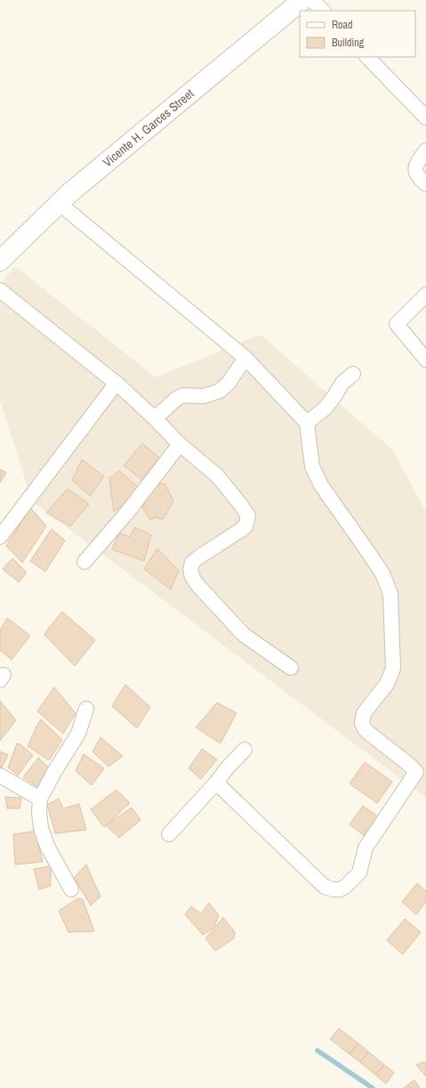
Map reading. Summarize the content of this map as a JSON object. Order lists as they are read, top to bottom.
{
  "streets": {
    "street": ["Vicente H. Garces Street"]
  },
  "legend": ["Road", "Building"]
}
